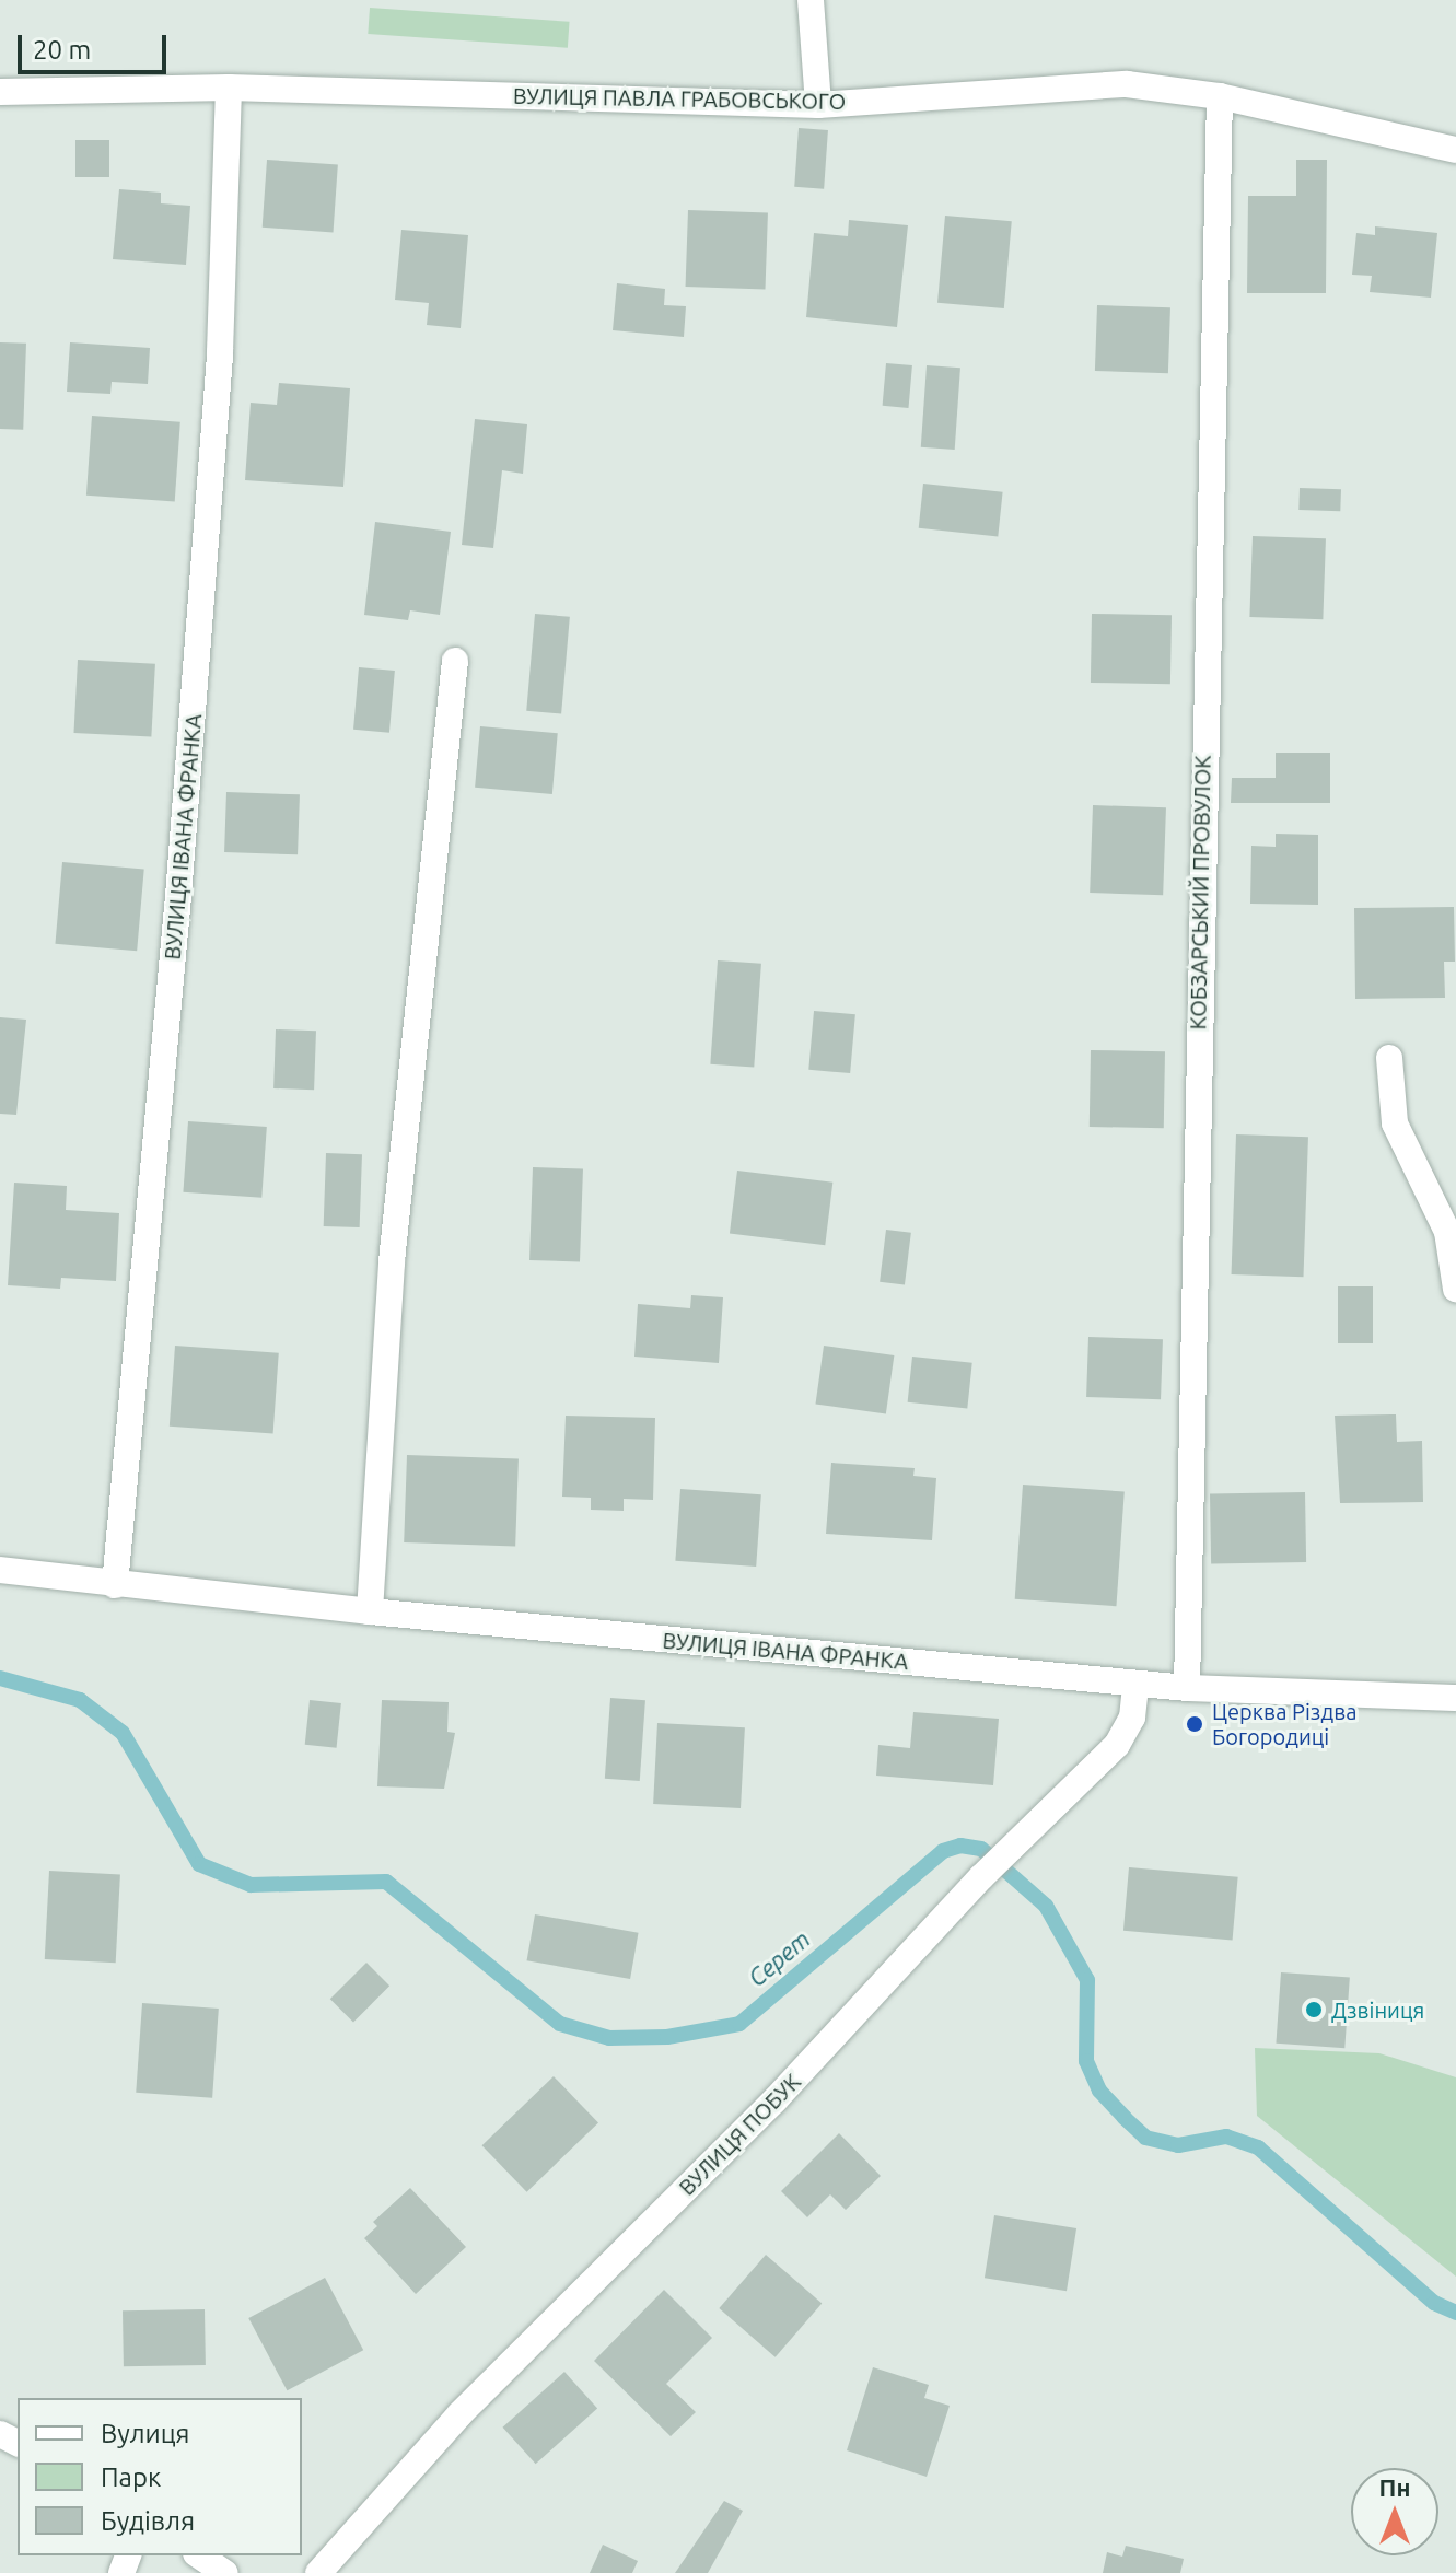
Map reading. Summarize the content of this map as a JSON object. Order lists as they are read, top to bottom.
{
  "streets": {
    "street": [
      "ВУЛИЦЯ ПАВЛА ГРАБОВСЬКОГО",
      "ВУЛИЦЯ ІВАНА ФРАНКА",
      "КОБЗАРСЬКИЙ ПРОВУЛОК",
      "ВУЛИЦЯ ПОБУК"
    ]
  },
  "crossings": [
    ["ВУЛИЦЯ ПАВЛА ГРАБОВСЬКОГО", "ВУЛИЦЯ ІВАНА ФРАНКА"],
    ["ВУЛИЦЯ ПАВЛА ГРАБОВСЬКОГО", "КОБЗАРСЬКИЙ ПРОВУЛОК"],
    ["ВУЛИЦЯ ІВАНА ФРАНКА", "КОБЗАРСЬКИЙ ПРОВУЛОК"],
    ["ВУЛИЦЯ ІВАНА ФРАНКА", "ВУЛИЦЯ ПОБУК"]
  ],
  "water": ["Серет"],
  "places": ["Церква Різдва Богородиці", "Дзвіниця"],
  "legend": ["Вулиця", "Парк", "Будівля"],
  "scale_bar": "20 m",
  "north": "top"
}
